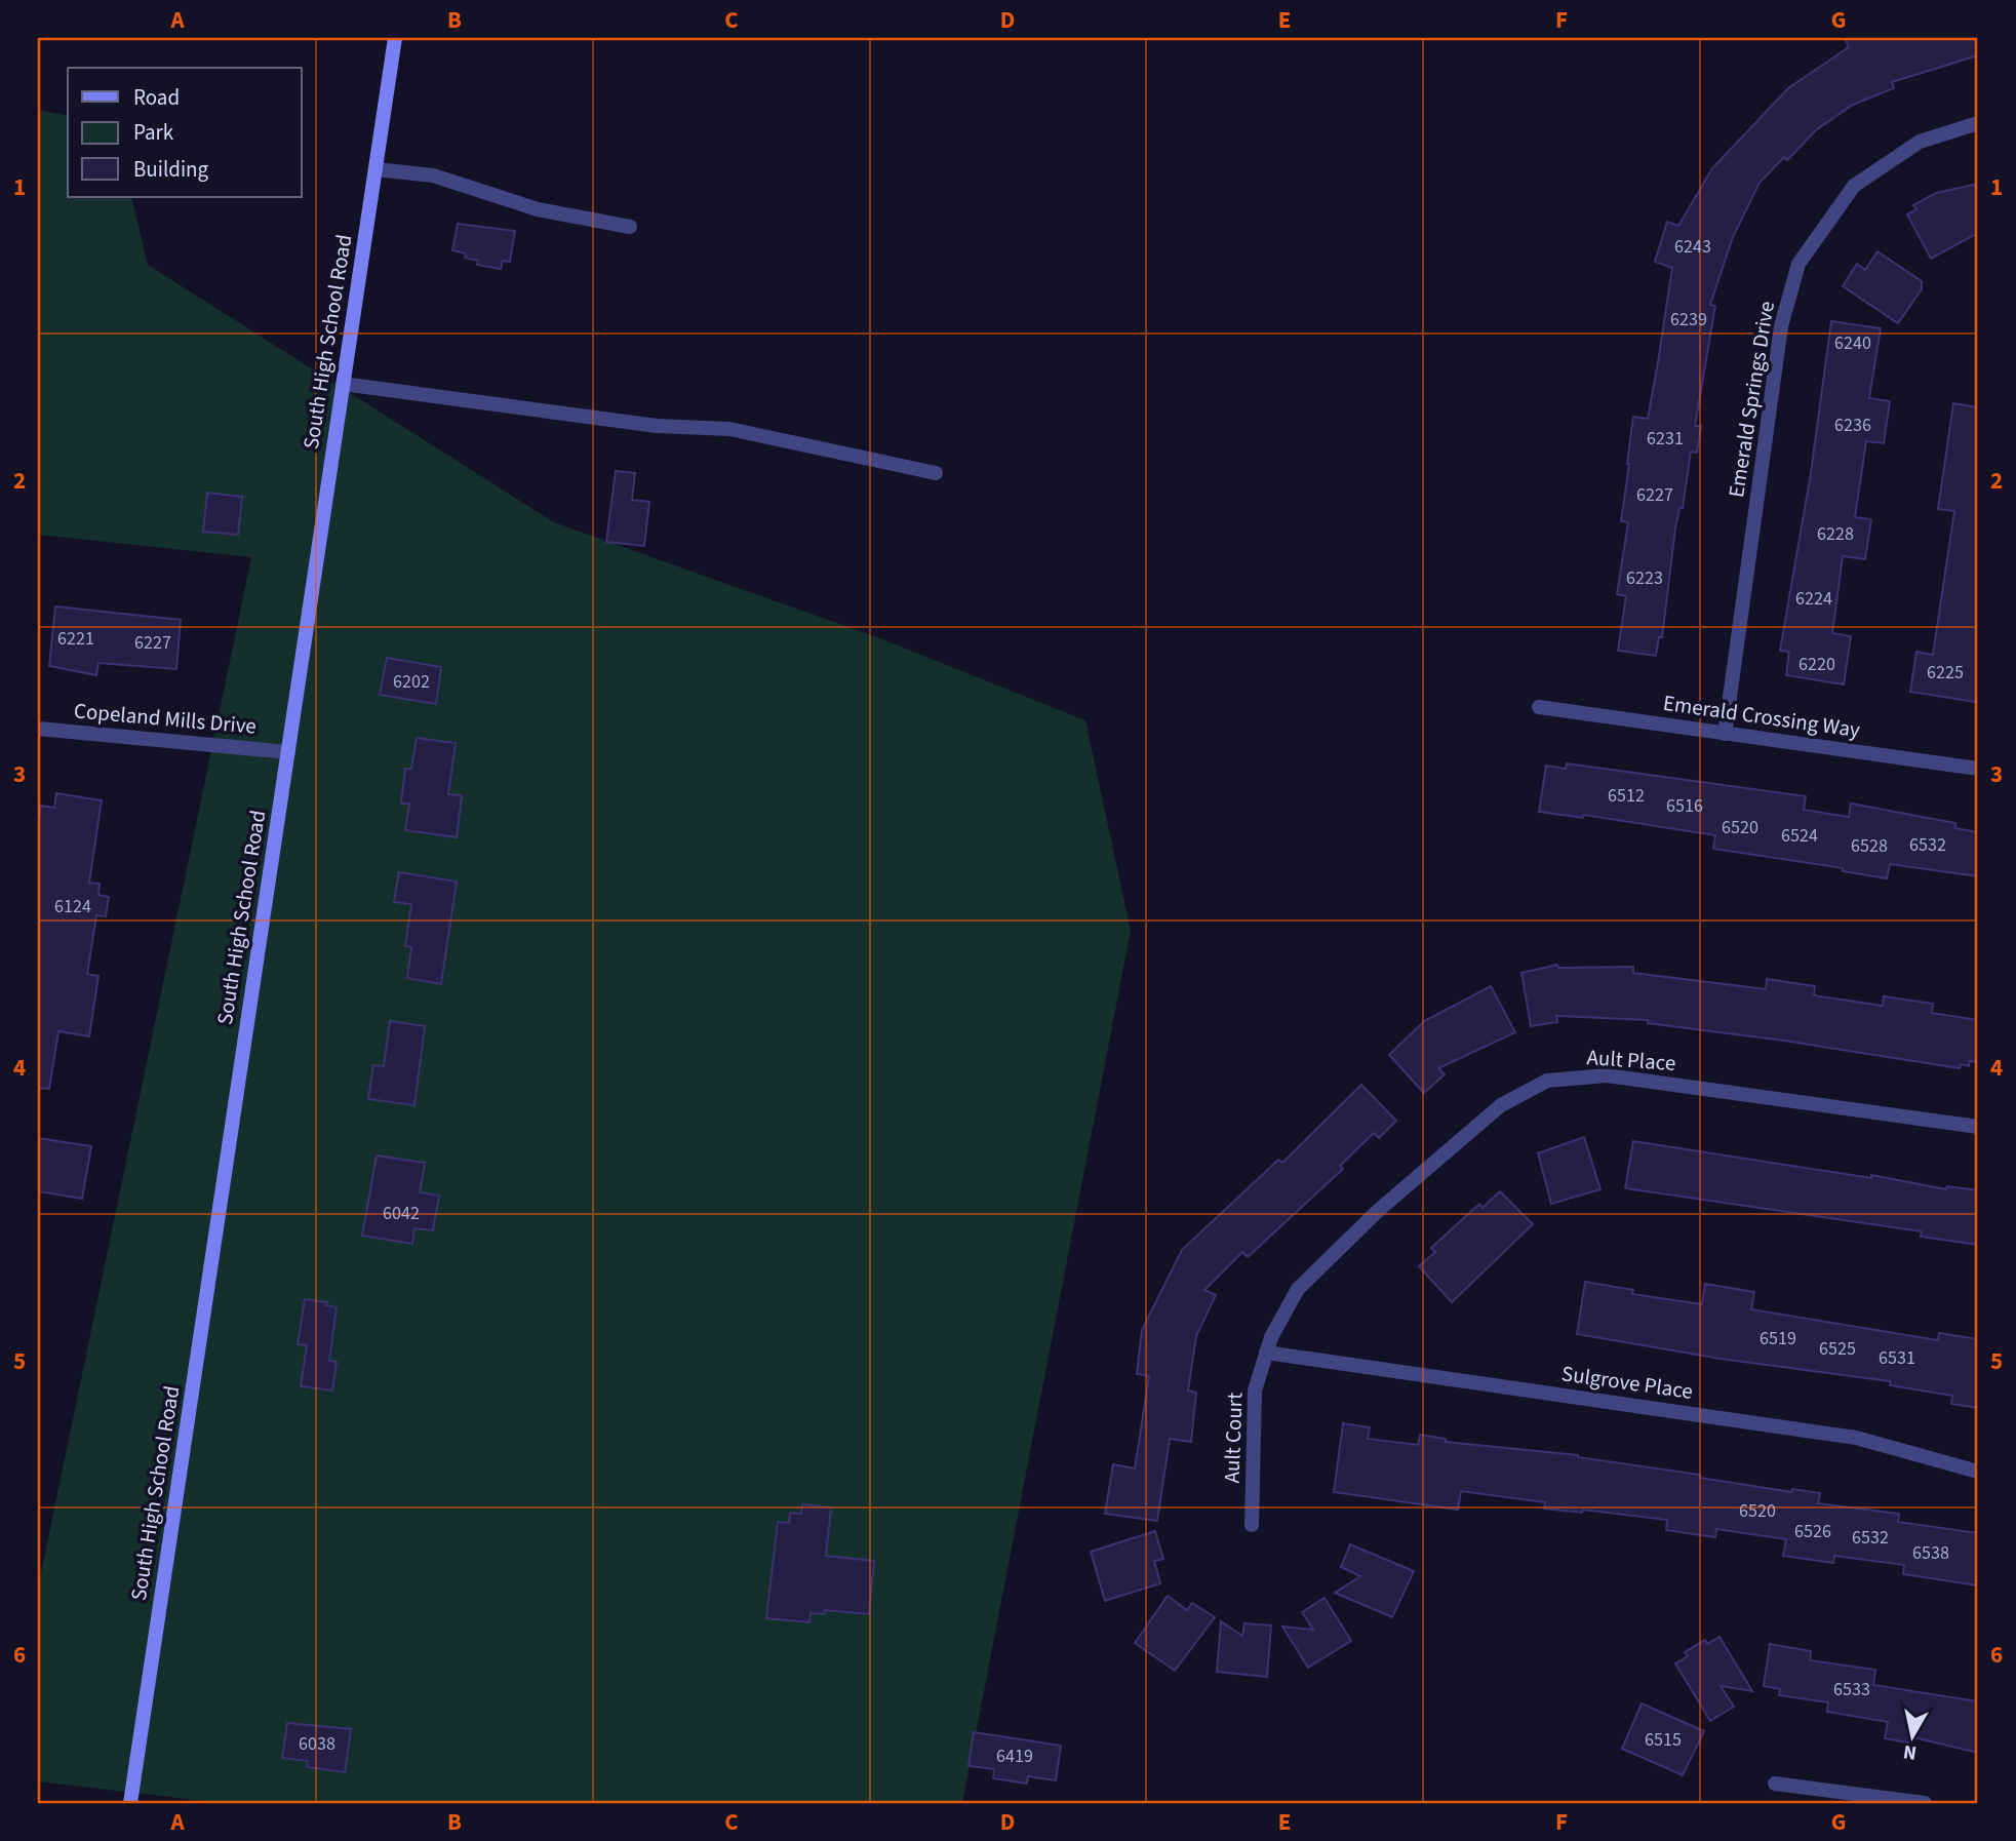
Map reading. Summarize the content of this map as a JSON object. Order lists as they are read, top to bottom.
{
  "streets": {
    "main road": ["South High School Road"],
    "street": [
      "Emerald Springs Drive",
      "Emerald Crossing Way",
      "Copeland Mills Drive",
      "Ault Place",
      "Sulgrove Place",
      "Ault Court"
    ]
  },
  "crossings": [
    ["South High School Road", "Copeland Mills Drive"],
    ["Emerald Springs Drive", "Emerald Crossing Way"],
    ["Ault Place", "Sulgrove Place"],
    ["Ault Place", "Ault Court"],
    ["Sulgrove Place", "Ault Court"]
  ],
  "house_numbers": [
    "6243",
    "6239",
    "6240",
    "6236",
    "6231",
    "6227",
    "6228",
    "6223",
    "6224",
    "6221",
    "6227",
    "6220",
    "6225",
    "6202",
    "6512",
    "6516",
    "6520",
    "6524",
    "6532",
    "6528",
    "6124",
    "6042",
    "6519",
    "6525",
    "6531",
    "6520",
    "6526",
    "6532",
    "6538",
    "6533",
    "6515",
    "6038",
    "6419"
  ],
  "legend": ["Road", "Park", "Building"],
  "north": "bottom",
  "grid": {
    "columns": [
      "A",
      "B",
      "C",
      "D",
      "E",
      "F",
      "G"
    ],
    "rows": [
      "1",
      "2",
      "3",
      "4",
      "5",
      "6"
    ]
  }
}
